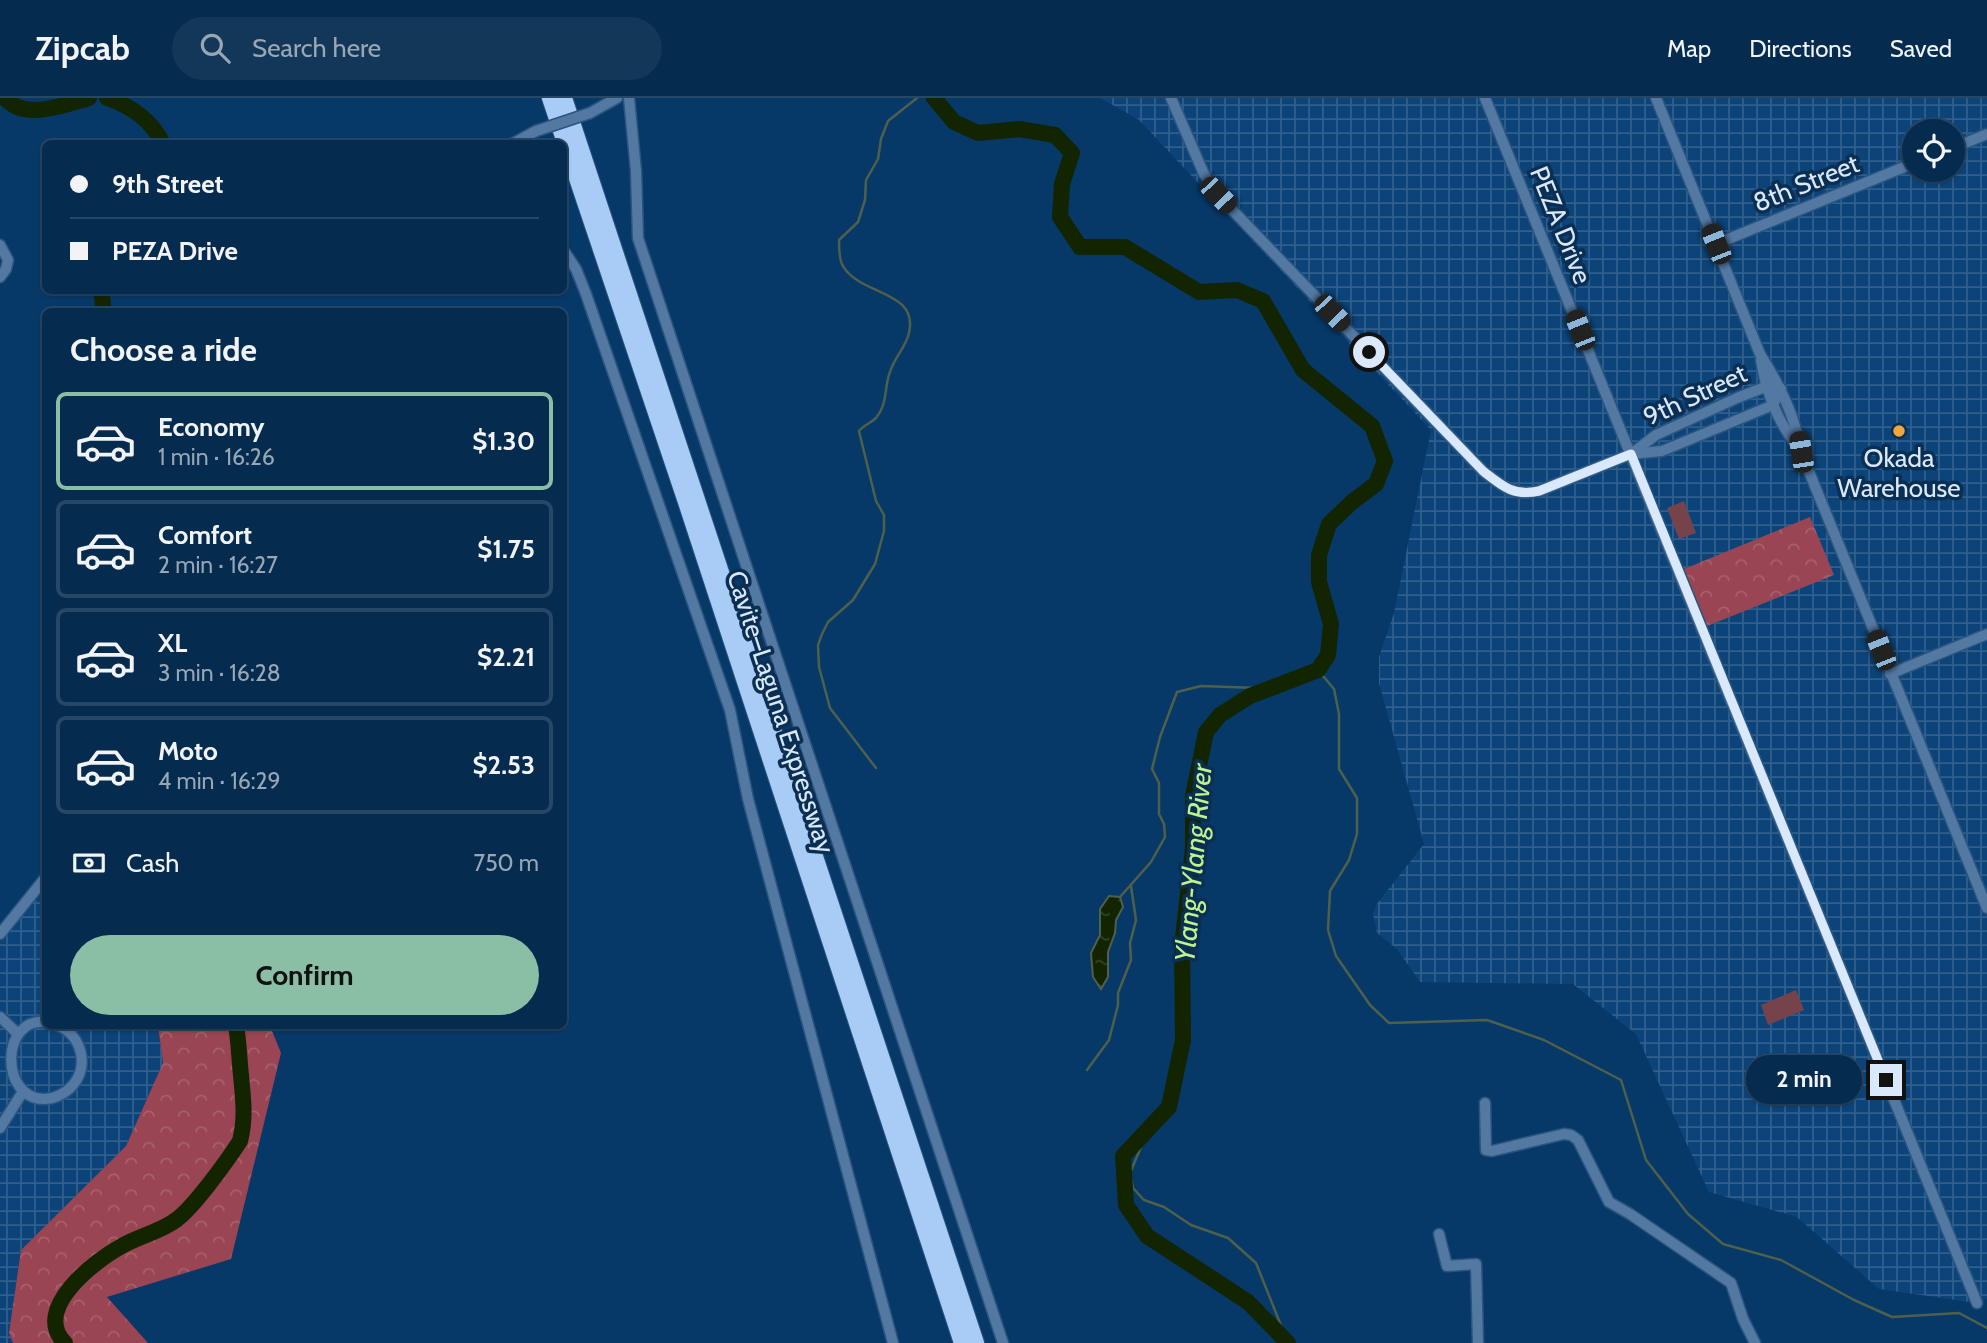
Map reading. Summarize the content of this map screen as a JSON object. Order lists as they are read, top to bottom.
{
  "streets": {
    "highway": ["Cavite–Laguna Expressway"],
    "street": ["8th Street", "PEZA Drive", "9th Street"]
  },
  "crossings": [
    ["PEZA Drive", "9th Street"]
  ],
  "water": ["Ylang-Ylang River"],
  "places": ["Okada Warehouse"],
  "page": {
    "header": "Zipcab",
    "search": "Search here",
    "nav": ["Map", "Directions", "Saved"],
    "banner": ["9th Street", "PEZA Drive"],
    "heading": "Choose a ride",
    "list": [
      {
        "name": "Economy",
        "note": "1 min · 16:26",
        "value": "$1.30"
      },
      {
        "name": "Comfort",
        "note": "2 min · 16:27",
        "value": "$1.75"
      },
      {
        "name": "XL",
        "note": "3 min · 16:28",
        "value": "$2.21"
      },
      {
        "name": "Moto",
        "note": "4 min · 16:29",
        "value": "$2.53"
      }
    ],
    "pay": ["Cash", "750 m"],
    "buttons": "Confirm",
    "bubble": "2 min"
  }
}
